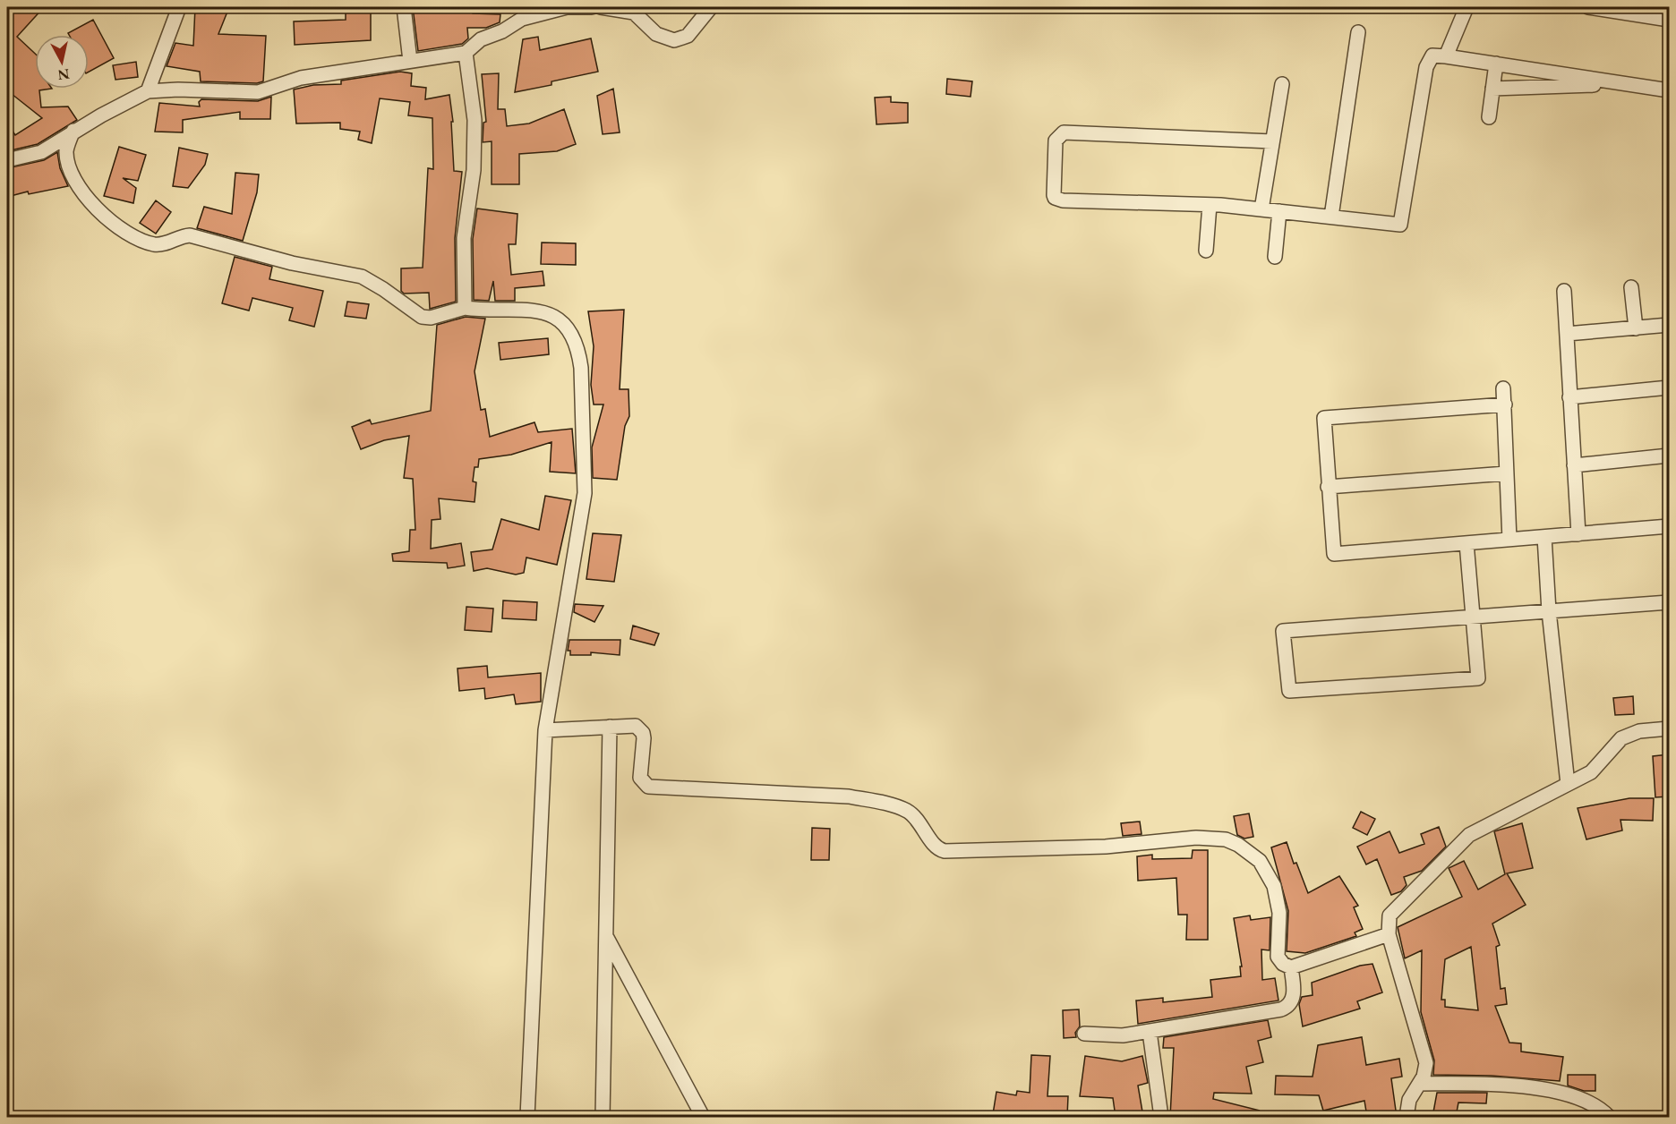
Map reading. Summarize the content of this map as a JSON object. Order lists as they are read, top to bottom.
{
  "north": "bottom"
}
